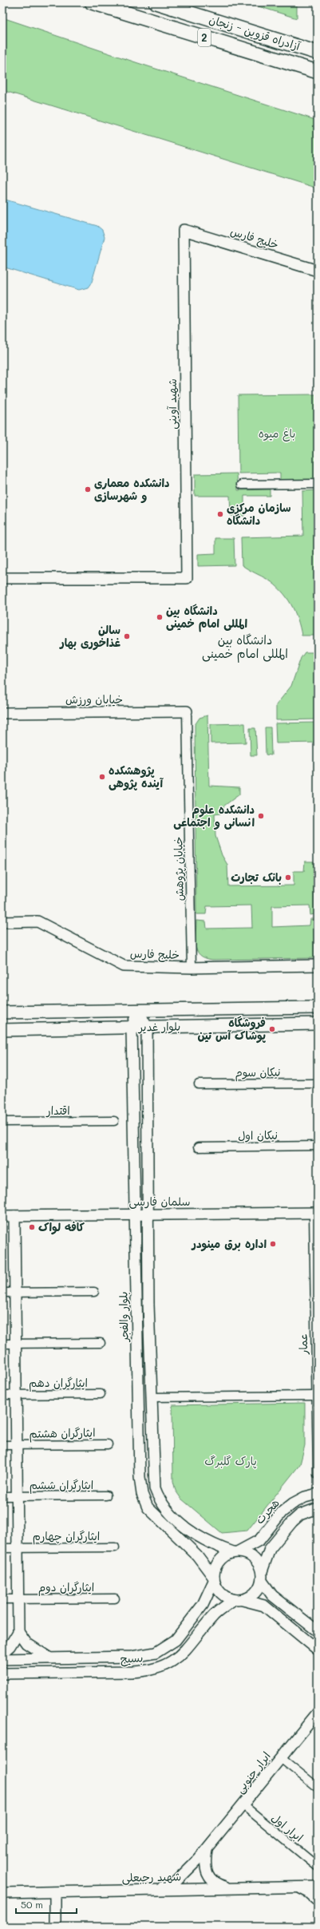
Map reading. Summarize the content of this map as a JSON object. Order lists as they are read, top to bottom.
{
  "streets": {
    "highway": ["آزادراه قزوین - زنجان", "2"],
    "main road": ["بلوار غدیر"],
    "street": [
      "خلیج فارس",
      "شهید آوینی",
      "خیابان ورزش",
      "خیابان پژوهش",
      "نیکان سوم",
      "اقتدار",
      "نیکان اول",
      "سلمان فارسی",
      "بلوار والفجر",
      "عمار",
      "ایثارگران دهم",
      "ایثارگران هشتم",
      "ایثارگران ششم",
      "هجرت",
      "ایثارگران چهارم",
      "ایثارگران دوم",
      "بسیج",
      "ابرار جنوبی",
      "ابرار اول",
      "شهید رجبعلی"
    ]
  },
  "crossings": [
    ["خلیج فارس", "شهید آوینی"],
    ["خلیج فارس", "خیابان پژوهش"],
    ["خیابان ورزش", "خیابان پژوهش"],
    ["بلوار غدیر", "بلوار والفجر"],
    ["سلمان فارسی", "بلوار والفجر"],
    ["سلمان فارسی", "عمار"],
    ["بلوار والفجر", "هجرت"],
    ["بلوار والفجر", "بسیج"],
    ["هجرت", "بسیج"],
    ["ابرار جنوبی", "ابرار اول"],
    ["ابرار جنوبی", "شهید رجبعلی"]
  ],
  "districts": ["دانشگاه بین المللی امام خمینی"],
  "parks": ["باغ میوه", "پارک گلبرگ"],
  "places": [
    "دانشکده معماری و شهرسازی",
    "سازمان مرکزی دانشگاه",
    "دانشگاه بین المللی امام خمینی",
    "سالن غذاخوری بهار",
    "پژوهشکده آینده پژوهی",
    "دانشکده علوم انسانی و اجتماعی",
    "بانک تجارت",
    "فروشگاه پوشاک آس تین",
    "کافه لواک",
    "اداره برق مینودر"
  ],
  "scale_bar": "50 m"
}
